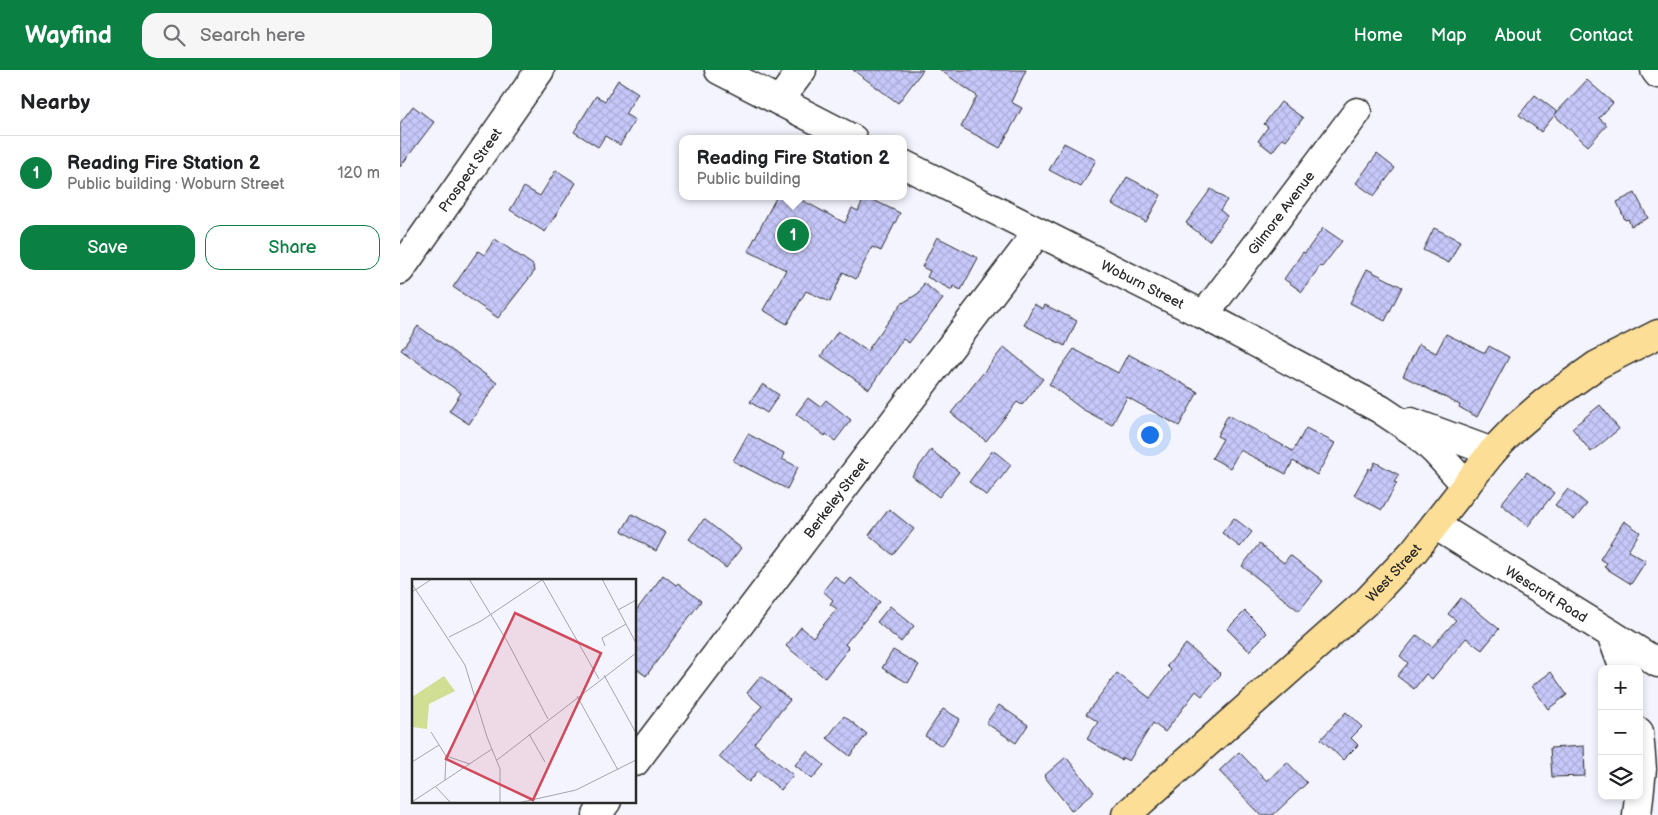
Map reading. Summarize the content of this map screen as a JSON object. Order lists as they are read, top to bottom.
{
  "streets": {
    "main road": ["West Street"],
    "street": [
      "Prospect Street",
      "Gilmore Avenue",
      "Woburn Street",
      "Berkeley Street",
      "Wescroft Road"
    ]
  },
  "crossings": [
    ["Gilmore Avenue", "Woburn Street"],
    ["Woburn Street", "Berkeley Street"],
    ["Woburn Street", "West Street"],
    ["West Street", "Wescroft Road"]
  ],
  "page": {
    "header": "Wayfind",
    "search": "Search here",
    "nav": [
      "Home",
      "Map",
      "About",
      "Contact"
    ],
    "heading": "Nearby",
    "list": [
      {
        "mark": "1",
        "name": "Reading Fire Station 2",
        "note": "Public building · Woburn Street",
        "value": "120 m"
      }
    ],
    "popup": ["Reading Fire Station 2", "Public building"],
    "buttons": ["Save", "Share"],
    "pins": "1",
    "map_buttons": ["+", "−"]
  }
}
